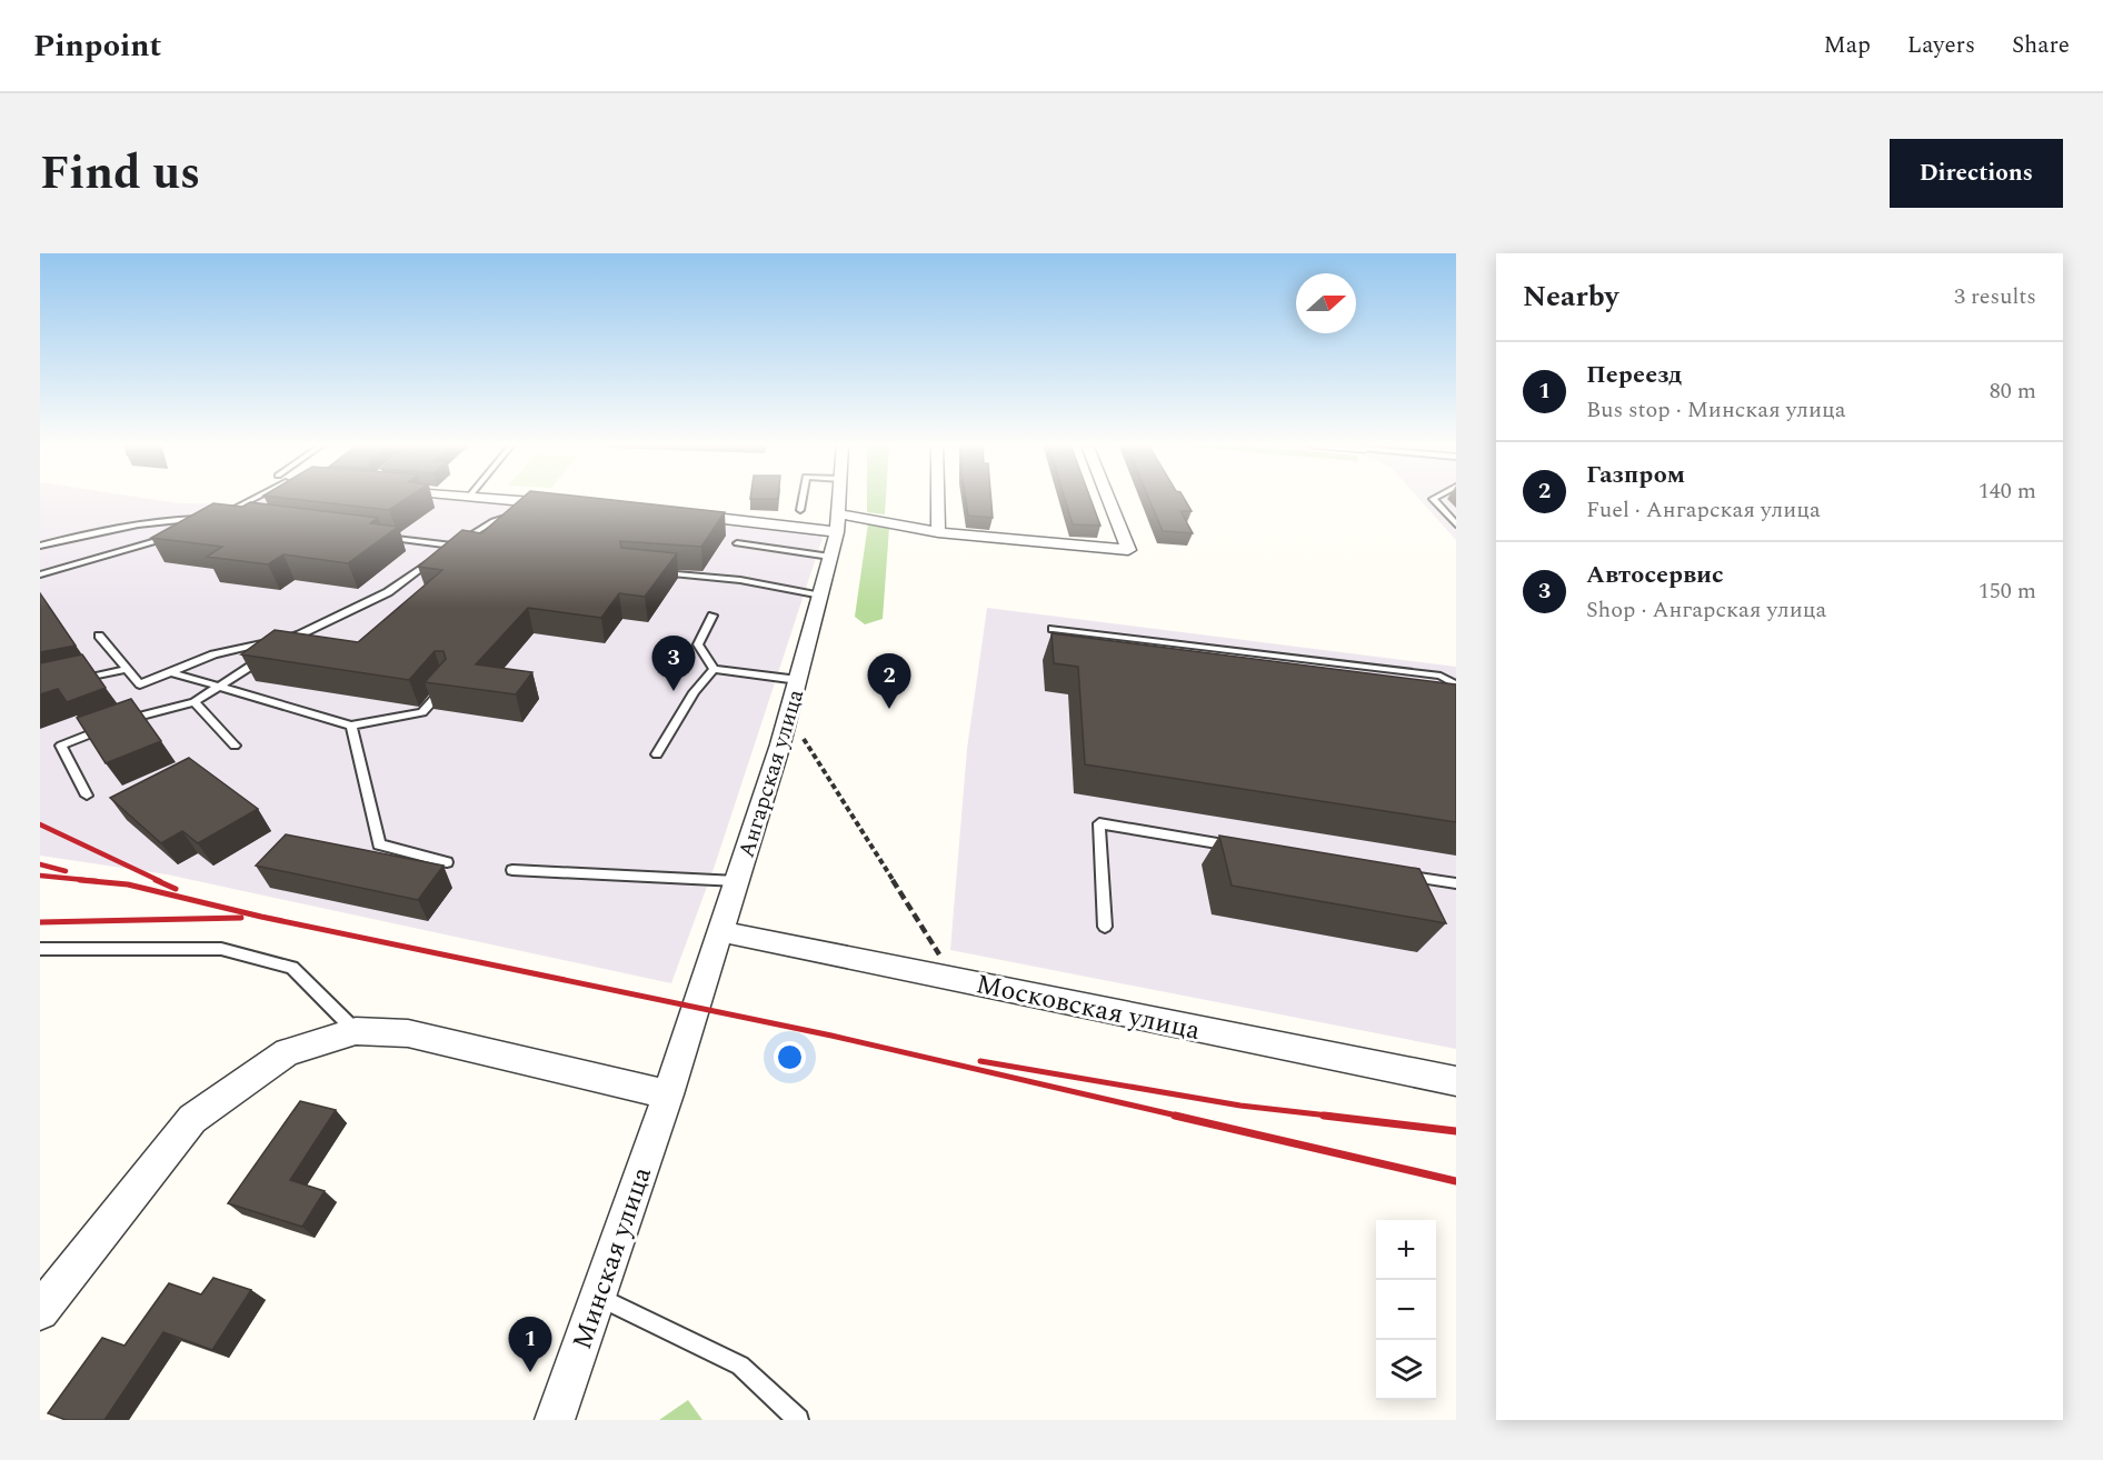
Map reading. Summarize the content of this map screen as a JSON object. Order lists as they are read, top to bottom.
{
  "streets": {
    "street": ["Ангарская улица", "Московская улица", "Минская улица"]
  },
  "crossings": [
    ["Ангарская улица", "Московская улица"],
    ["Ангарская улица", "Минская улица"]
  ],
  "north": "right",
  "page": {
    "header": "Pinpoint",
    "nav": ["Map", "Layers", "Share"],
    "title": "Find us",
    "buttons": "Directions",
    "heading": ["Nearby", "3 results"],
    "list": [
      {
        "mark": "1",
        "name": "Переезд",
        "note": "Bus stop · Минская улица",
        "value": "80 m"
      },
      {
        "mark": "2",
        "name": "Газпром",
        "note": "Fuel · Ангарская улица",
        "value": "140 m"
      },
      {
        "mark": "3",
        "name": "Автосервис",
        "note": "Shop · Ангарская улица",
        "value": "150 m"
      }
    ],
    "pins": ["3", "2", "1"],
    "map_buttons": ["+", "−"]
  }
}
